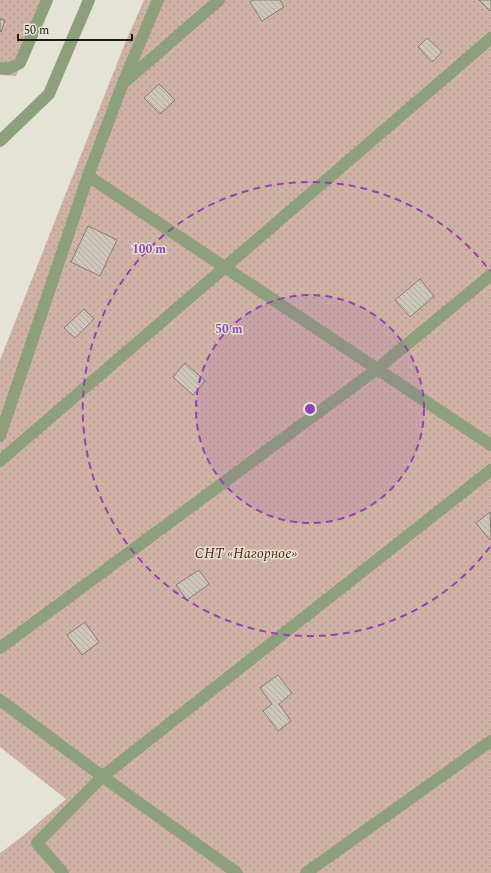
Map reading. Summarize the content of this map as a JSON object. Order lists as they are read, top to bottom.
{
  "parks": ["СНТ «Нагорное»"],
  "scale_bar": "50 m",
  "rings": ["100 m", "50 m"]
}
